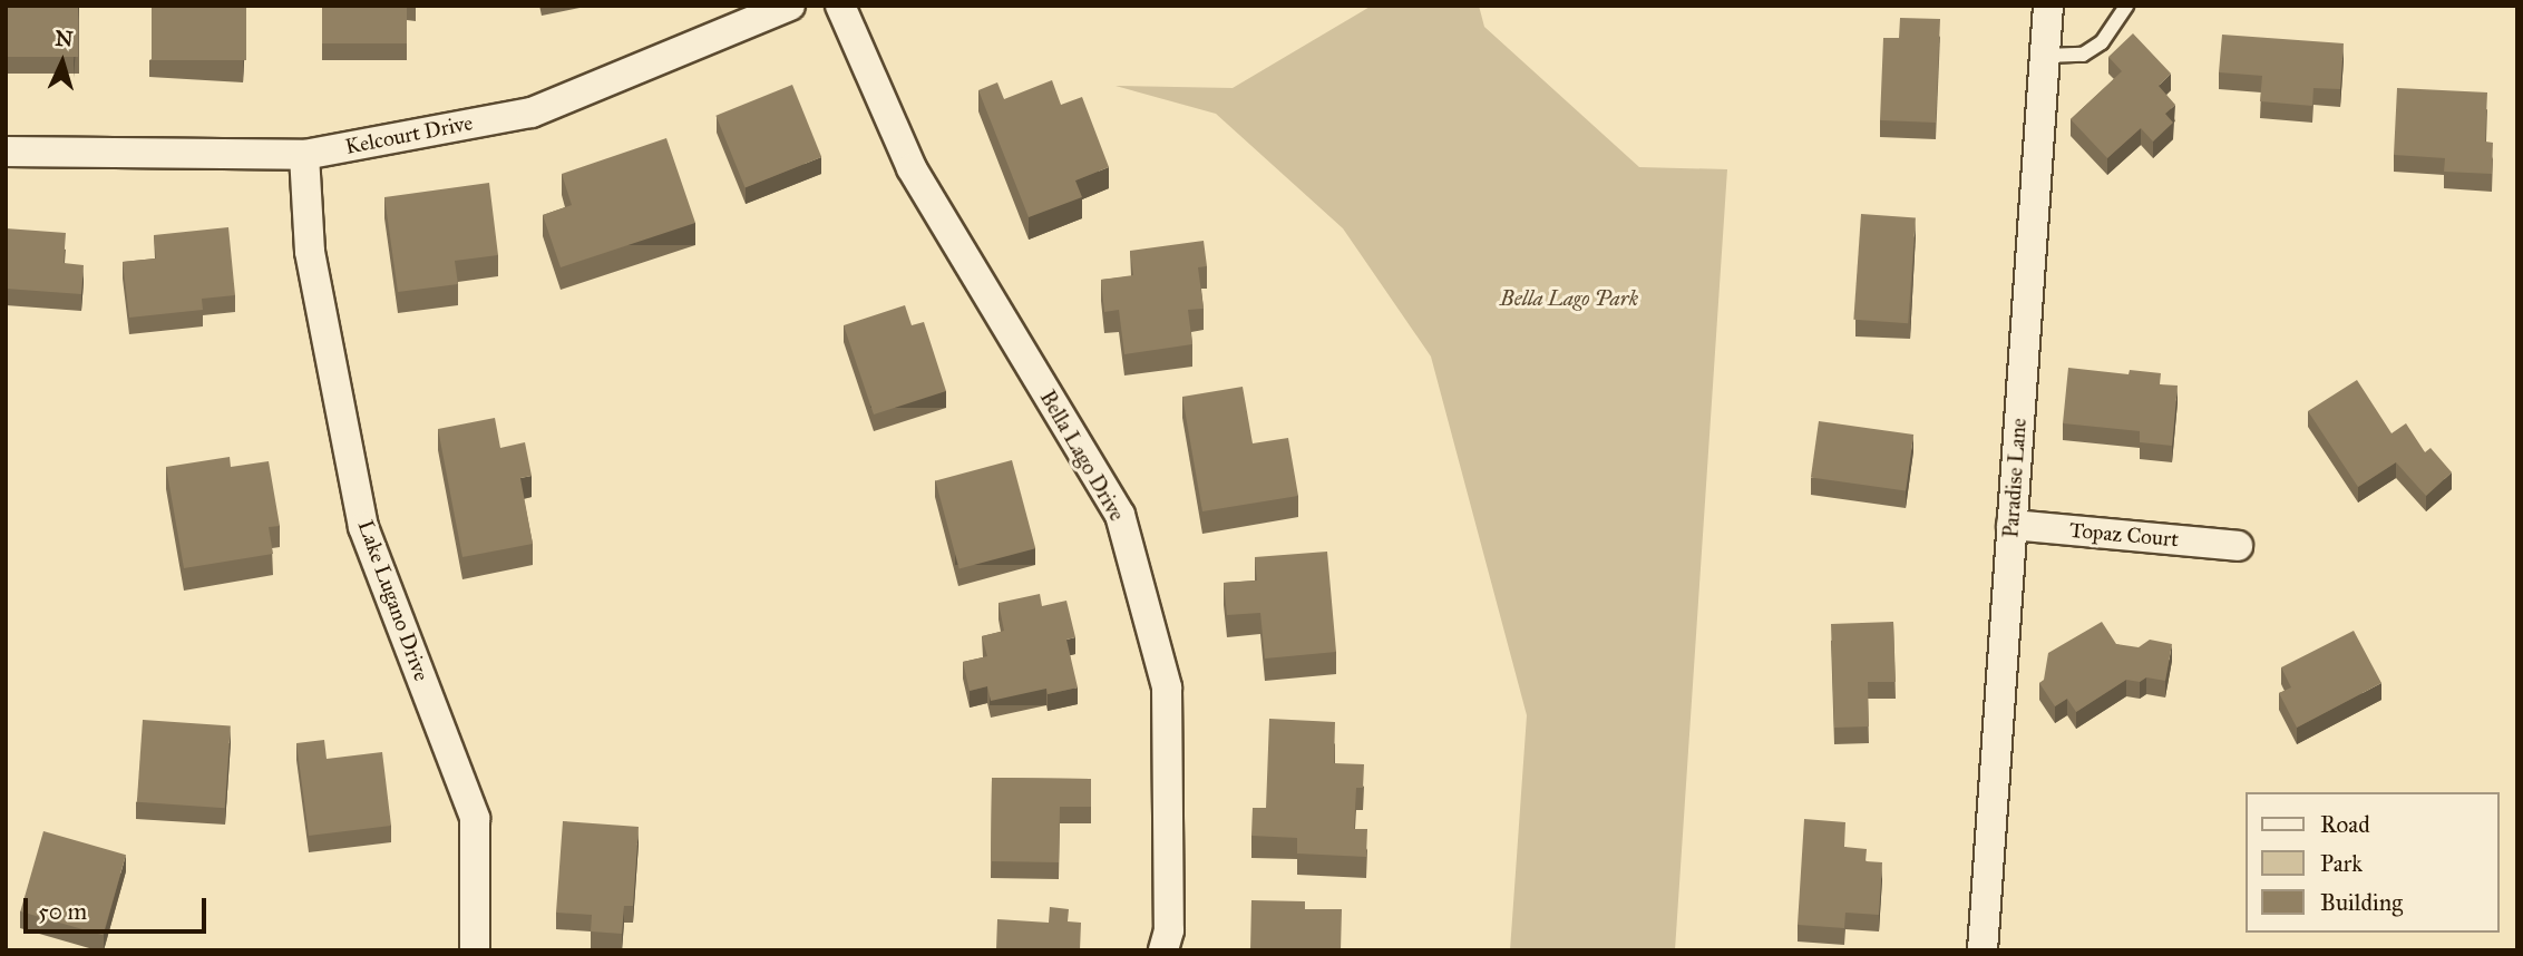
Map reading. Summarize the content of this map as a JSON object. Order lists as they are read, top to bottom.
{
  "streets": {
    "street": [
      "Kelcourt Drive",
      "Bella Lago Drive",
      "Paradise Lane",
      "Topaz Court",
      "Lake Lugano Drive"
    ]
  },
  "crossings": [
    ["Kelcourt Drive", "Lake Lugano Drive"],
    ["Paradise Lane", "Topaz Court"]
  ],
  "parks": ["Bella Lago Park"],
  "legend": ["Road", "Park", "Building"],
  "scale_bar": "50 m",
  "north": "top"
}
